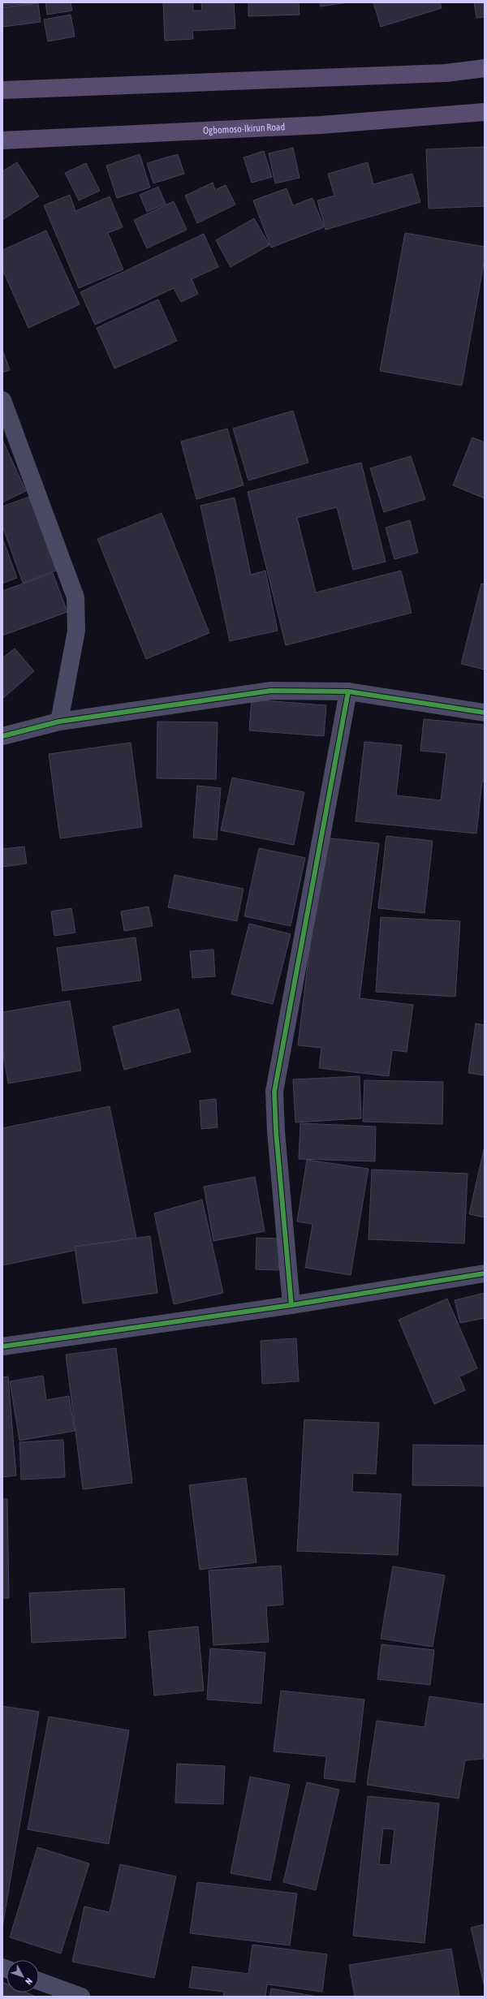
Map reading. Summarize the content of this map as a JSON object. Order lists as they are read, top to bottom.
{
  "streets": {
    "main road": ["Ogbomoso-Ikirun Road"]
  },
  "north": "bottom right"
}
